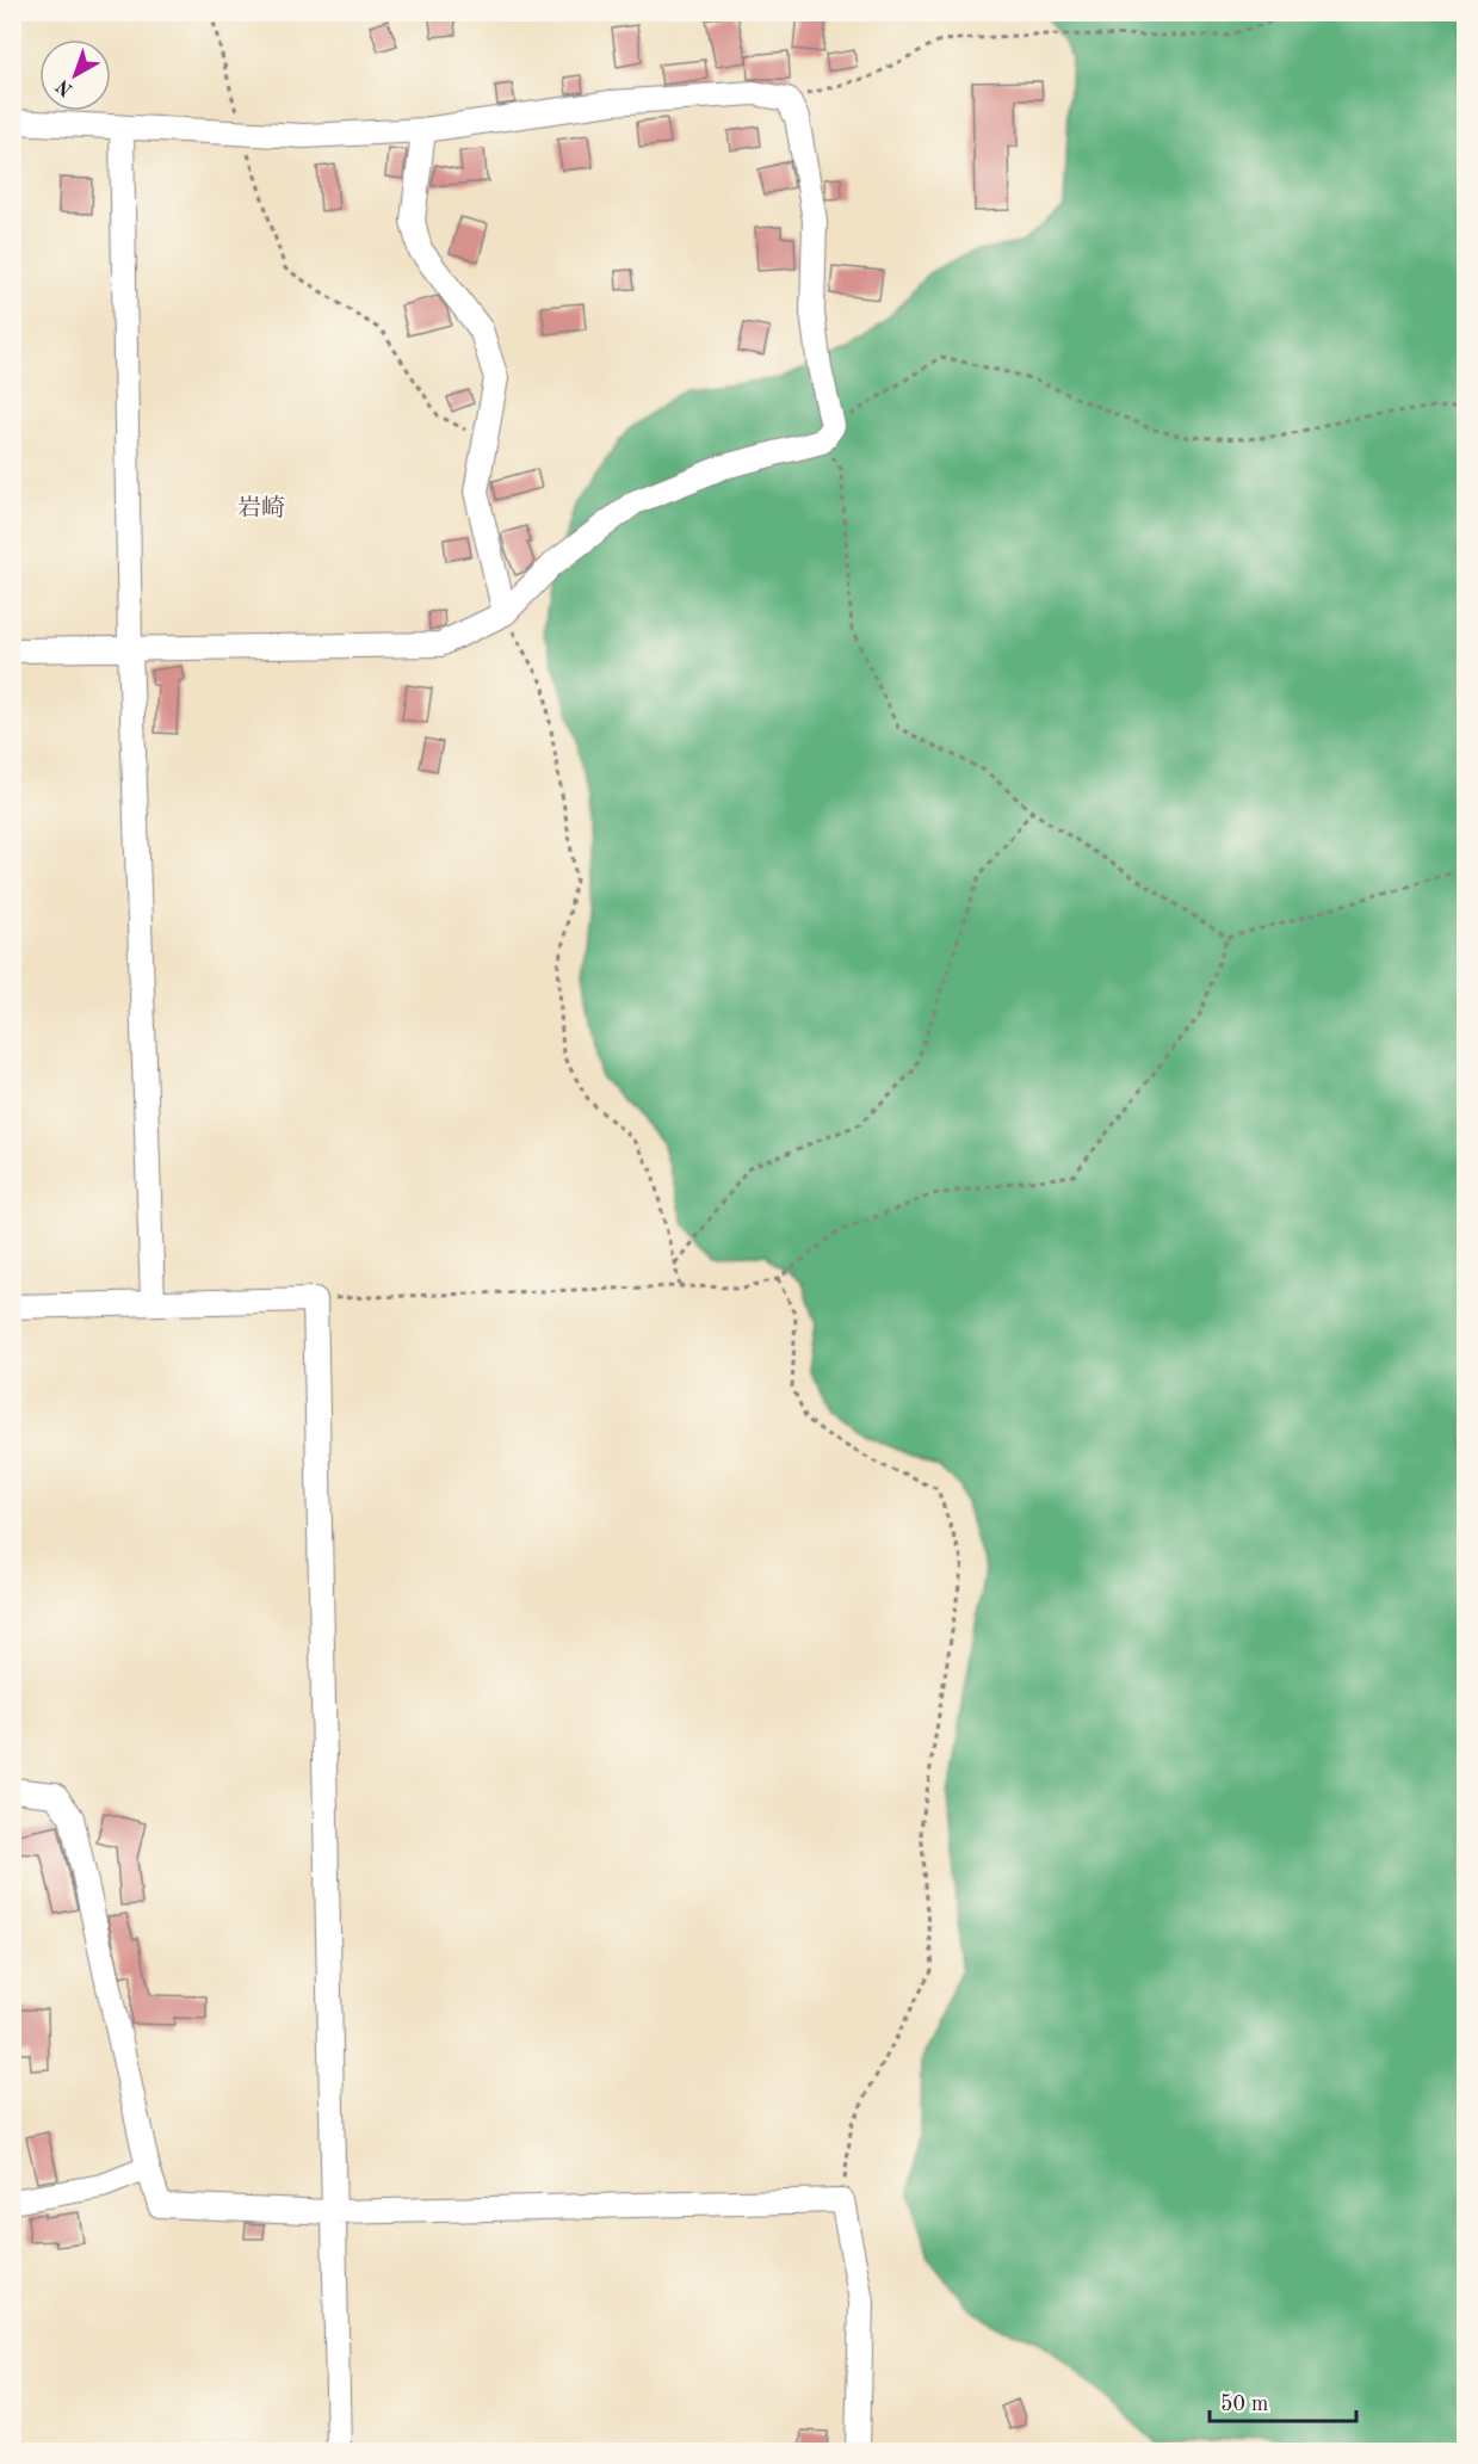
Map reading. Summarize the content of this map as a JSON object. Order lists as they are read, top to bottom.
{
  "districts": ["岩崎"],
  "scale_bar": "50 m",
  "north": "bottom left"
}
